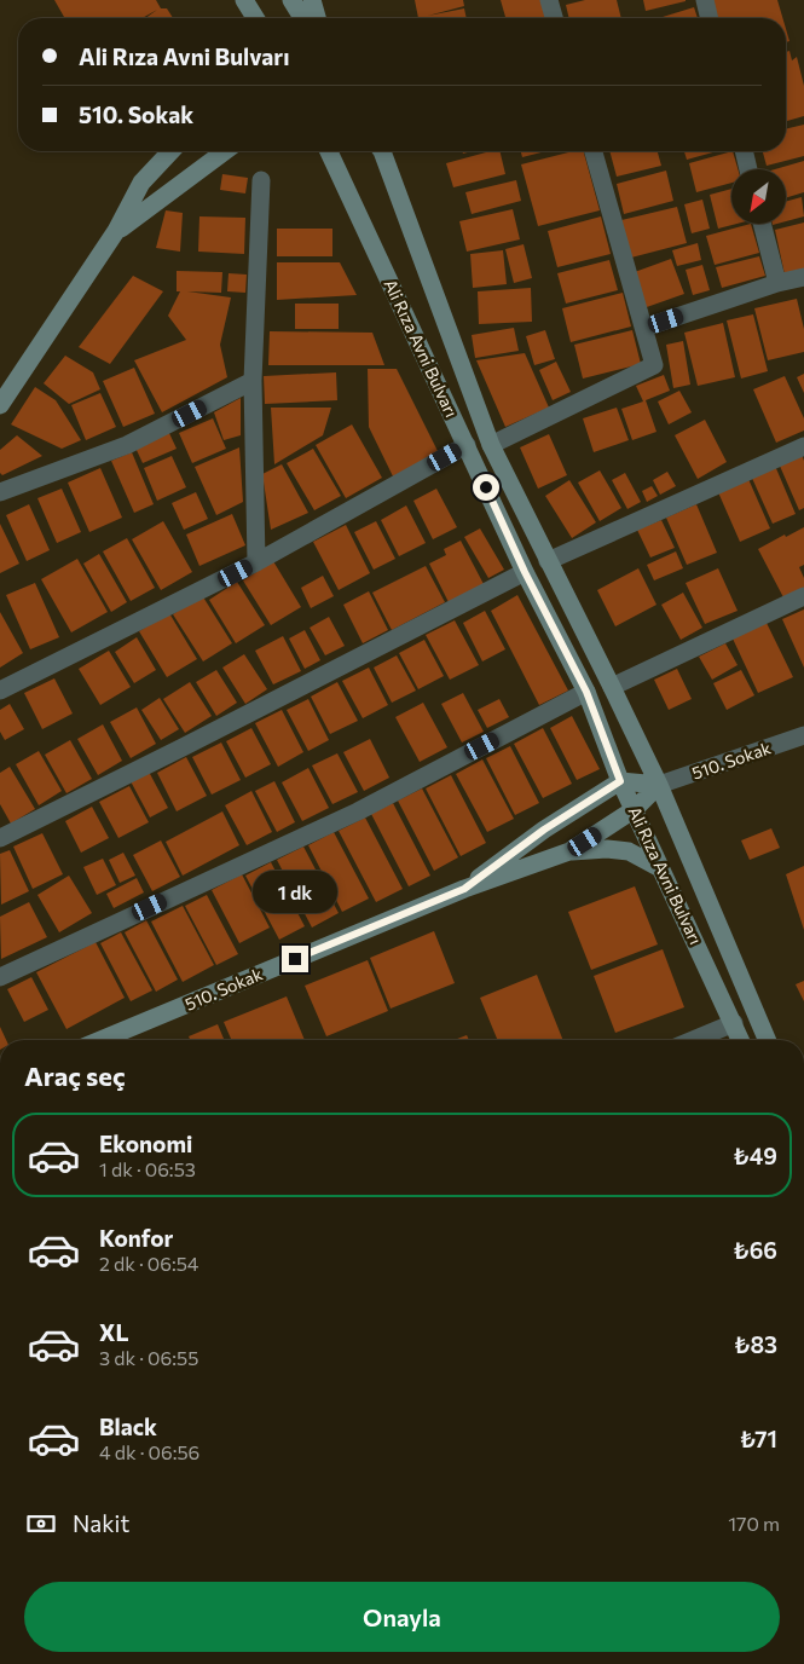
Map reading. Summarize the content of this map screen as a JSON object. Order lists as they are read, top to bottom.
{
  "streets": {
    "main road": ["Ali Rıza Avni Bulvarı", "510. Sokak"]
  },
  "crossings": [
    ["Ali Rıza Avni Bulvarı", "510. Sokak"]
  ],
  "north": "bottom left",
  "page": {
    "banner": ["Ali Rıza Avni Bulvarı", "510. Sokak"],
    "bubble": "1 dk",
    "heading": "Araç seç",
    "list": [
      {
        "name": "Ekonomi",
        "note": "1 dk · 06:53",
        "value": "₺49"
      },
      {
        "name": "Konfor",
        "note": "2 dk · 06:54",
        "value": "₺66"
      },
      {
        "name": "XL",
        "note": "3 dk · 06:55",
        "value": "₺83"
      },
      {
        "name": "Black",
        "note": "4 dk · 06:56",
        "value": "₺71"
      }
    ],
    "pay": ["Nakit", "170 m"],
    "buttons": "Onayla"
  }
}
